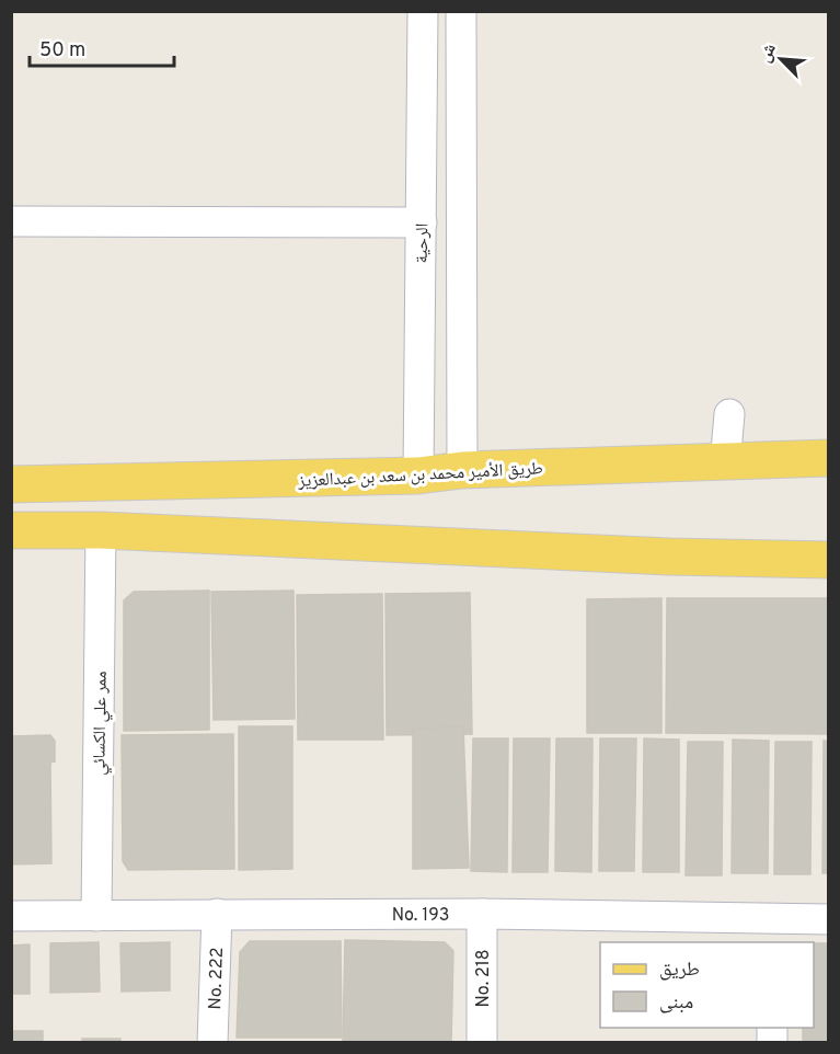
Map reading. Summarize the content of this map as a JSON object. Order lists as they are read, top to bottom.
{
  "streets": {
    "main road": ["طريق الأمير محمد بن سعد بن عبدالعزيز"],
    "street": [
      "الرحية",
      "ممر علي الكسائي",
      "No. 193",
      "No. 222",
      "No. 218"
    ]
  },
  "crossings": [
    ["الرحية", "طريق الأمير محمد بن سعد بن عبدالعزيز"],
    ["ممر علي الكسائي", "No. 193"],
    ["No. 193", "No. 222"],
    ["No. 193", "No. 218"]
  ],
  "legend": ["طريق", "مبنى"],
  "scale_bar": "50 m",
  "north": "top left"
}
